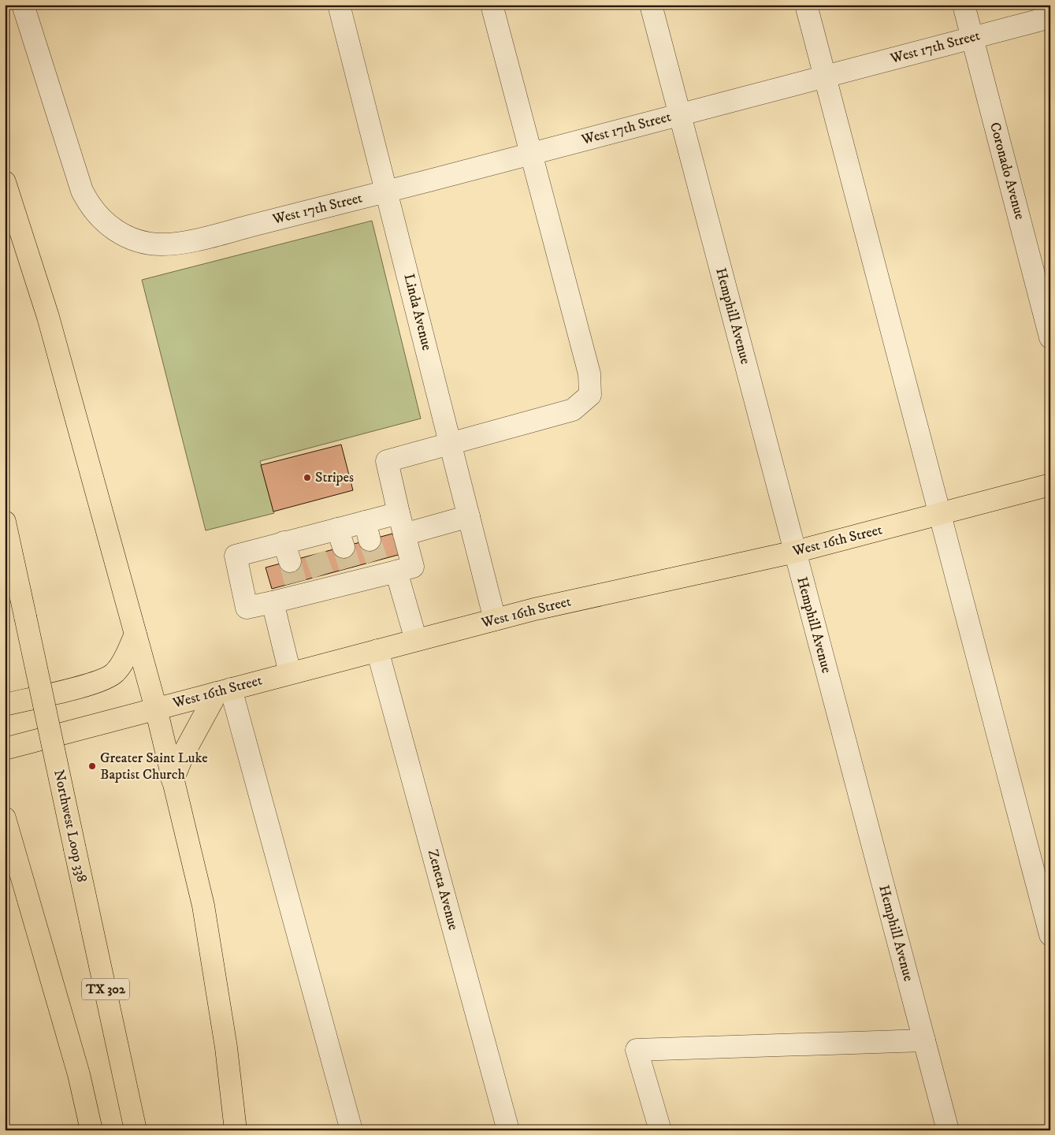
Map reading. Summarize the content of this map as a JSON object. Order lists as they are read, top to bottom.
{
  "streets": {
    "main road": ["West 16th Street", "Northwest Loop 338", "TX 302"],
    "street": [
      "West 17th Street",
      "Coronado Avenue",
      "Linda Avenue",
      "Hemphill Avenue",
      "Zeneta Avenue"
    ]
  },
  "crossings": [
    ["West 17th Street", "Coronado Avenue"],
    ["West 17th Street", "Linda Avenue"],
    ["West 17th Street", "Hemphill Avenue"],
    ["Linda Avenue", "West 16th Street"],
    ["Hemphill Avenue", "West 16th Street"],
    ["West 16th Street", "Zeneta Avenue"]
  ],
  "places": ["Stripes", "Greater Saint Luke Baptist Church"]
}
